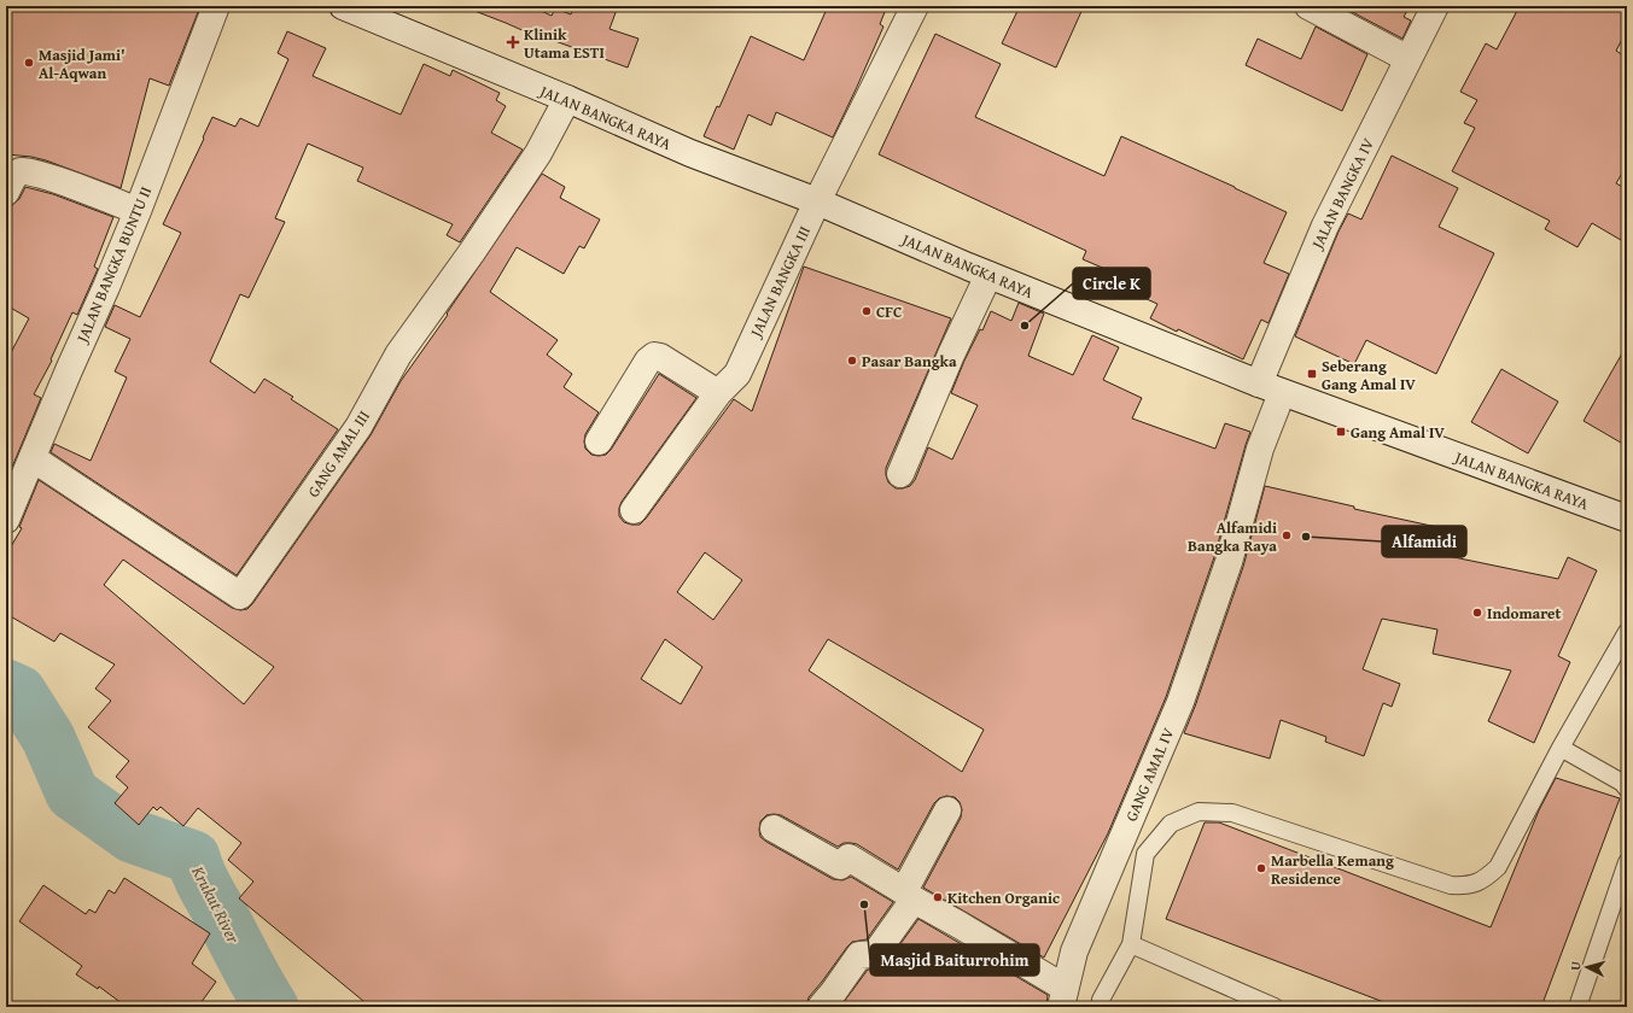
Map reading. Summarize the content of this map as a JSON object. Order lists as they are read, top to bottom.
{
  "streets": {
    "street": [
      "JALAN BANGKA RAYA",
      "JALAN BANGKA IV",
      "JALAN BANGKA BUNTU II",
      "JALAN BANGKA III",
      "GANG AMAL III",
      "GANG AMAL IV"
    ]
  },
  "crossings": [
    ["JALAN BANGKA RAYA", "JALAN BANGKA IV"],
    ["JALAN BANGKA RAYA", "JALAN BANGKA III"],
    ["JALAN BANGKA RAYA", "GANG AMAL III"],
    ["JALAN BANGKA RAYA", "GANG AMAL IV"],
    ["JALAN BANGKA IV", "GANG AMAL IV"],
    ["JALAN BANGKA BUNTU II", "GANG AMAL III"]
  ],
  "water": ["Krukut River"],
  "places": {
    "health": ["Klinik Utama ESTI"],
    "other": [
      "Masjid Jami' Al-Aqwan",
      "CFC",
      "Circle K",
      "Pasar Bangka",
      "Alfamidi Bangka Raya",
      "Alfamidi",
      "Indomaret",
      "Marbella Kemang Residence",
      "Kitchen Organic",
      "Masjid Baiturrohim"
    ],
    "transit": ["Seberang Gang Amal IV", "Gang Amal IV"]
  },
  "north": "left"
}
